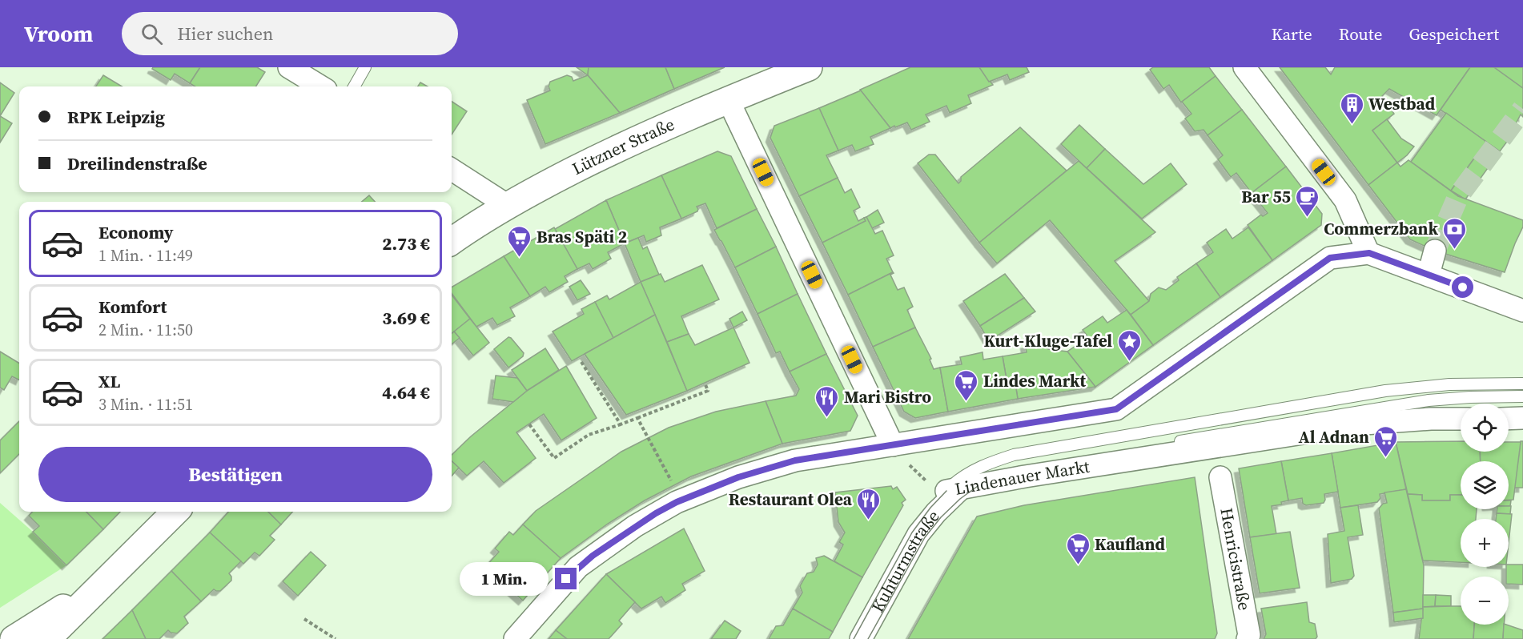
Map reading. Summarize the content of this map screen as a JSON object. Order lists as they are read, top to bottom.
{
  "streets": {
    "main road": ["Lützner Straße"],
    "street": ["Lindenauer Markt", "Henricistraße", "Kuhturmstraße"]
  },
  "crossings": [
    ["Lindenauer Markt", "Kuhturmstraße"]
  ],
  "places": {
    "building": ["Westbad"],
    "cafe": ["Bar 55"],
    "bank": ["Commerzbank"],
    "supermarket": [
      "Bras Späti 2",
      "Lindes Markt",
      "Al Adnan",
      "Kaufland"
    ],
    "place": ["Kurt-Kluge-Tafel"],
    "restaurant": ["Mari Bistro", "Restaurant Olea"]
  },
  "page": {
    "header": "Vroom",
    "search": "Hier suchen",
    "nav": ["Karte", "Route", "Gespeichert"],
    "banner": ["RPK Leipzig", "Dreilindenstraße"],
    "list": [
      {
        "name": "Economy",
        "note": "1 Min. · 11:49",
        "value": "2.73 €"
      },
      {
        "name": "Komfort",
        "note": "2 Min. · 11:50",
        "value": "3.69 €"
      },
      {
        "name": "XL",
        "note": "3 Min. · 11:51",
        "value": "4.64 €"
      }
    ],
    "map_buttons": ["+", "−"],
    "buttons": "Bestätigen",
    "bubble": "1 Min."
  }
}
